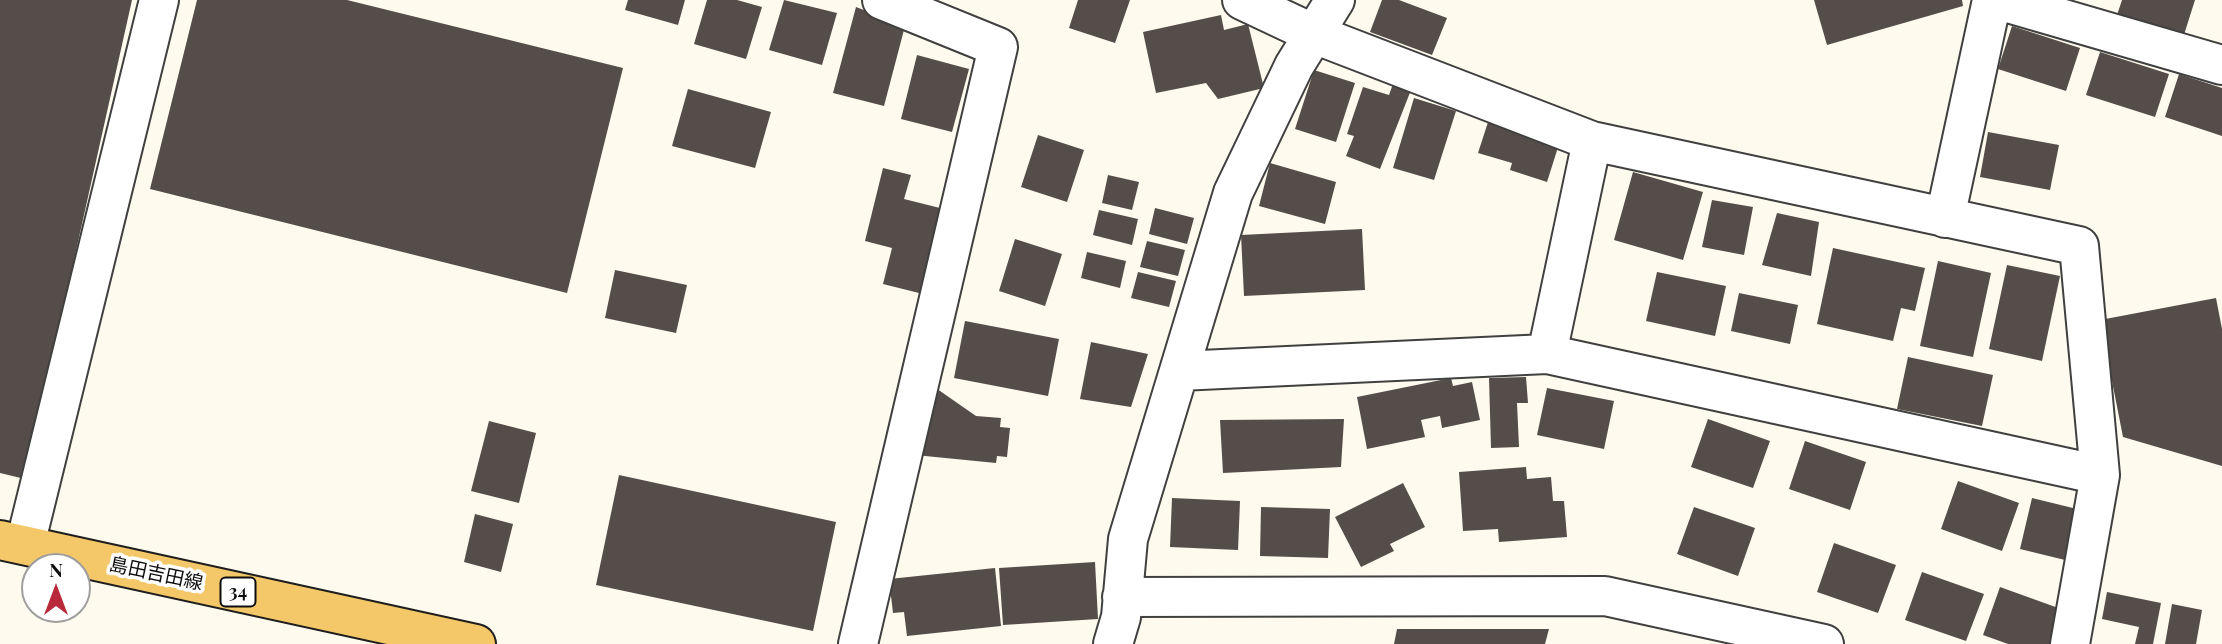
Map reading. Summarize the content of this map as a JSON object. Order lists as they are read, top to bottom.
{
  "streets": {
    "main road": ["島田吉田線", "34"]
  },
  "north": "top"
}
